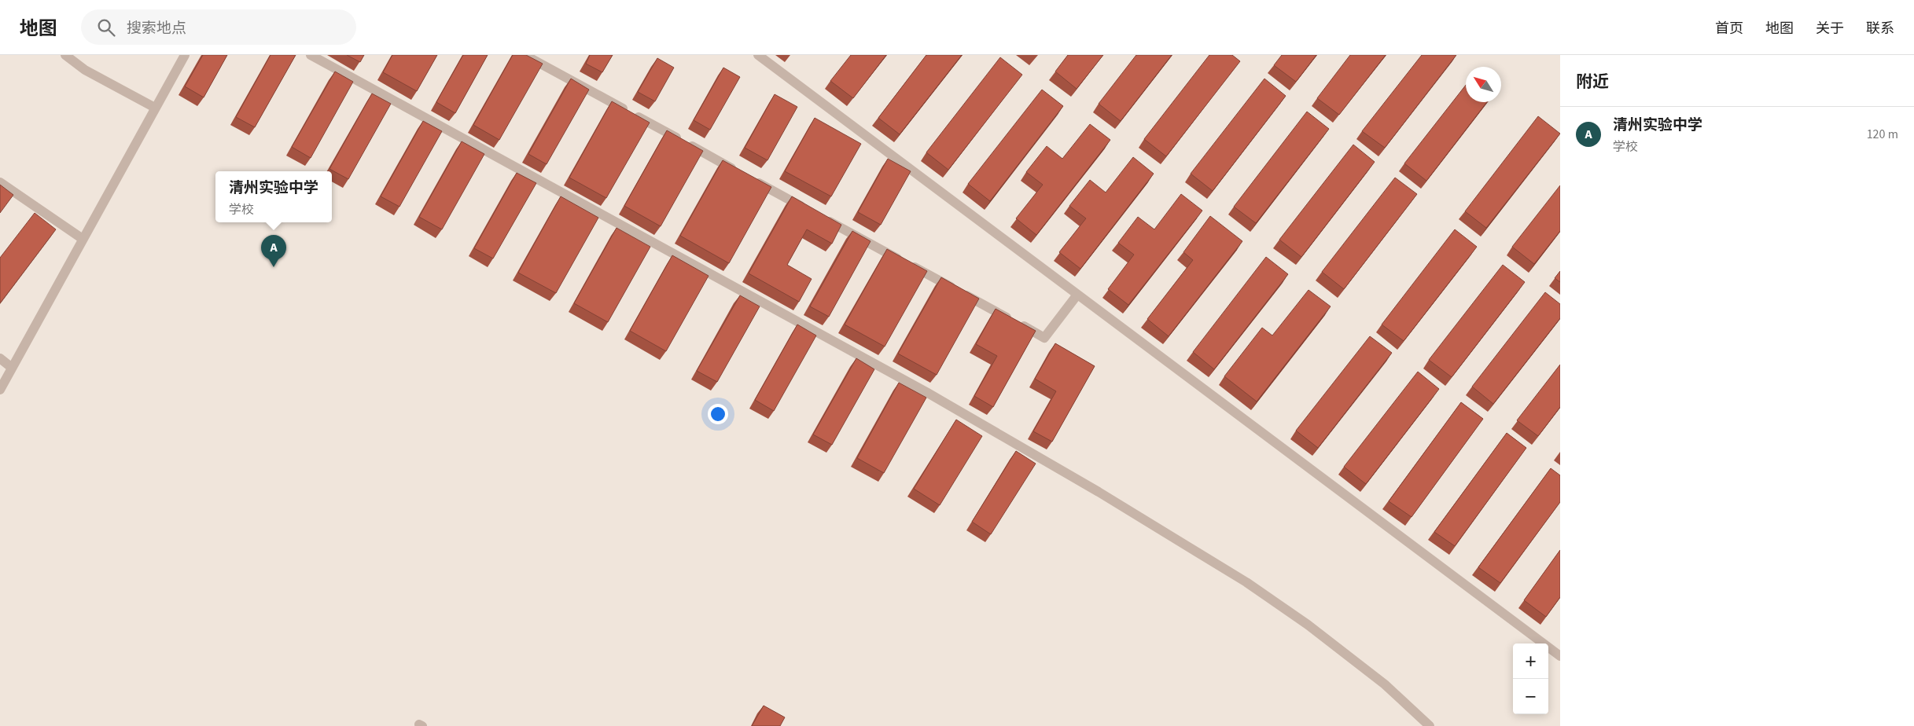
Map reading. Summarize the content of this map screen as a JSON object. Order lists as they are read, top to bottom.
{
  "north": "top left",
  "page": {
    "header": "地图",
    "search": "搜索地点",
    "nav": [
      "首页",
      "地图",
      "关于",
      "联系"
    ],
    "heading": "附近",
    "list": [
      {
        "mark": "A",
        "name": "清州实验中学",
        "note": "学校",
        "value": "120 m"
      }
    ],
    "popup": ["清州实验中学", "学校"],
    "pins": "A",
    "map_buttons": ["+", "−"]
  }
}
